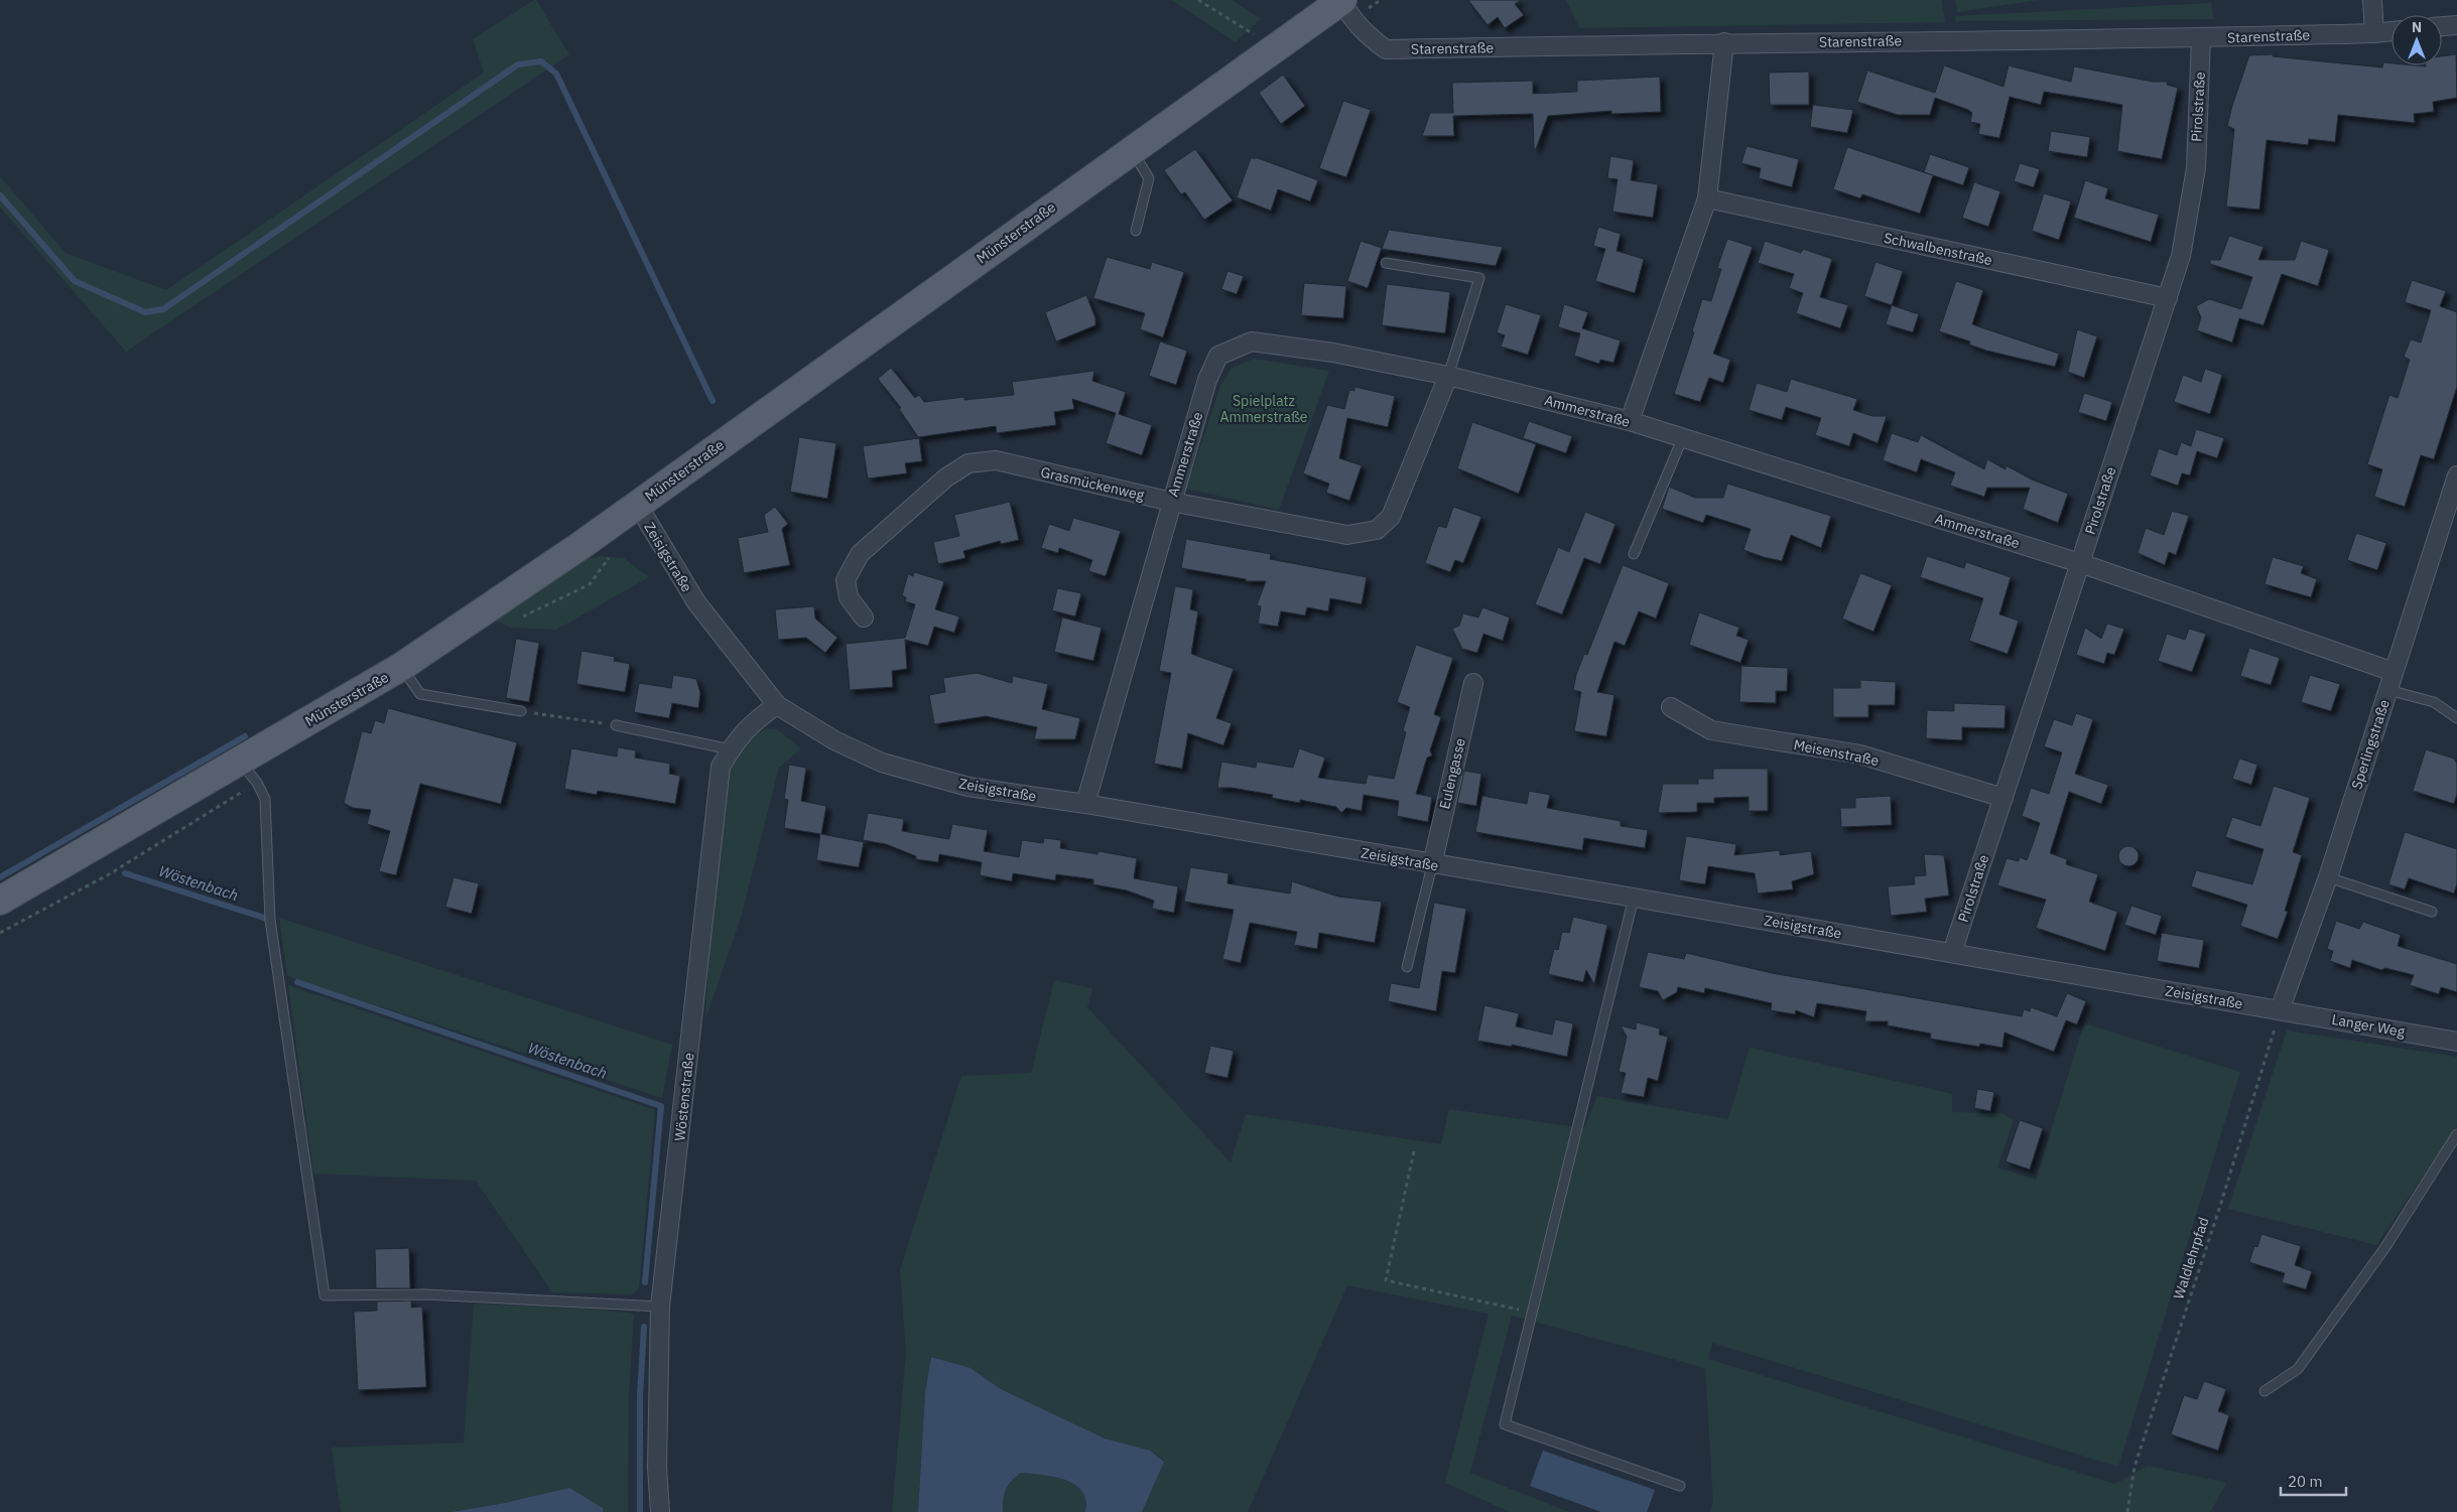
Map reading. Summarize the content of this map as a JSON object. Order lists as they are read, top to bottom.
{
  "streets": {
    "main road": ["Münsterstraße"],
    "street": [
      "Starenstraße",
      "Pirolstraße",
      "Schwalbenstraße",
      "Ammerstraße",
      "Grasmückenweg",
      "Zeisigstraße",
      "Sperlingstraße",
      "Meisenstraße",
      "Eulengasse",
      "Langer Weg",
      "Wöstenstraße"
    ],
    "path": ["Waldlehrpfad"]
  },
  "crossings": [
    ["Starenstraße", "Pirolstraße"],
    ["Starenstraße", "Münsterstraße"],
    ["Pirolstraße", "Schwalbenstraße"],
    ["Pirolstraße", "Ammerstraße"],
    ["Pirolstraße", "Zeisigstraße"],
    ["Pirolstraße", "Meisenstraße"],
    ["Münsterstraße", "Zeisigstraße"],
    ["Ammerstraße", "Grasmückenweg"],
    ["Ammerstraße", "Zeisigstraße"],
    ["Ammerstraße", "Sperlingstraße"],
    ["Zeisigstraße", "Sperlingstraße"],
    ["Zeisigstraße", "Eulengasse"],
    ["Zeisigstraße", "Langer Weg"],
    ["Zeisigstraße", "Wöstenstraße"],
    ["Zeisigstraße", "Waldlehrpfad"],
    ["Sperlingstraße", "Langer Weg"],
    ["Sperlingstraße", "Waldlehrpfad"],
    ["Langer Weg", "Waldlehrpfad"]
  ],
  "water": ["Wöstenbach"],
  "parks": ["Spielplatz Ammerstraße"],
  "scale_bar": "20 m",
  "north": "top"
}
